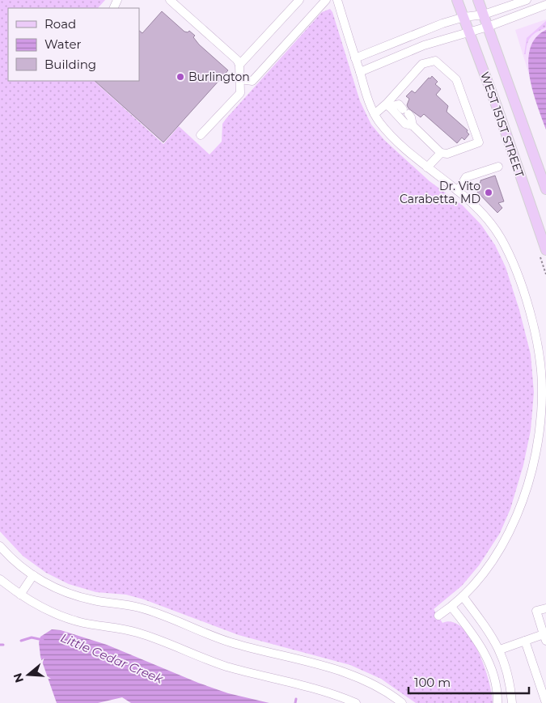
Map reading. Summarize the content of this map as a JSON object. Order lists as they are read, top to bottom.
{
  "streets": {
    "main road": ["WEST 151ST STREET"]
  },
  "water": ["Little Cedar Creek"],
  "places": ["Burlington", "Dr. Vito Carabetta, MD"],
  "legend": ["Road", "Water", "Building"],
  "scale_bar": "100 m",
  "north": "left"
}
